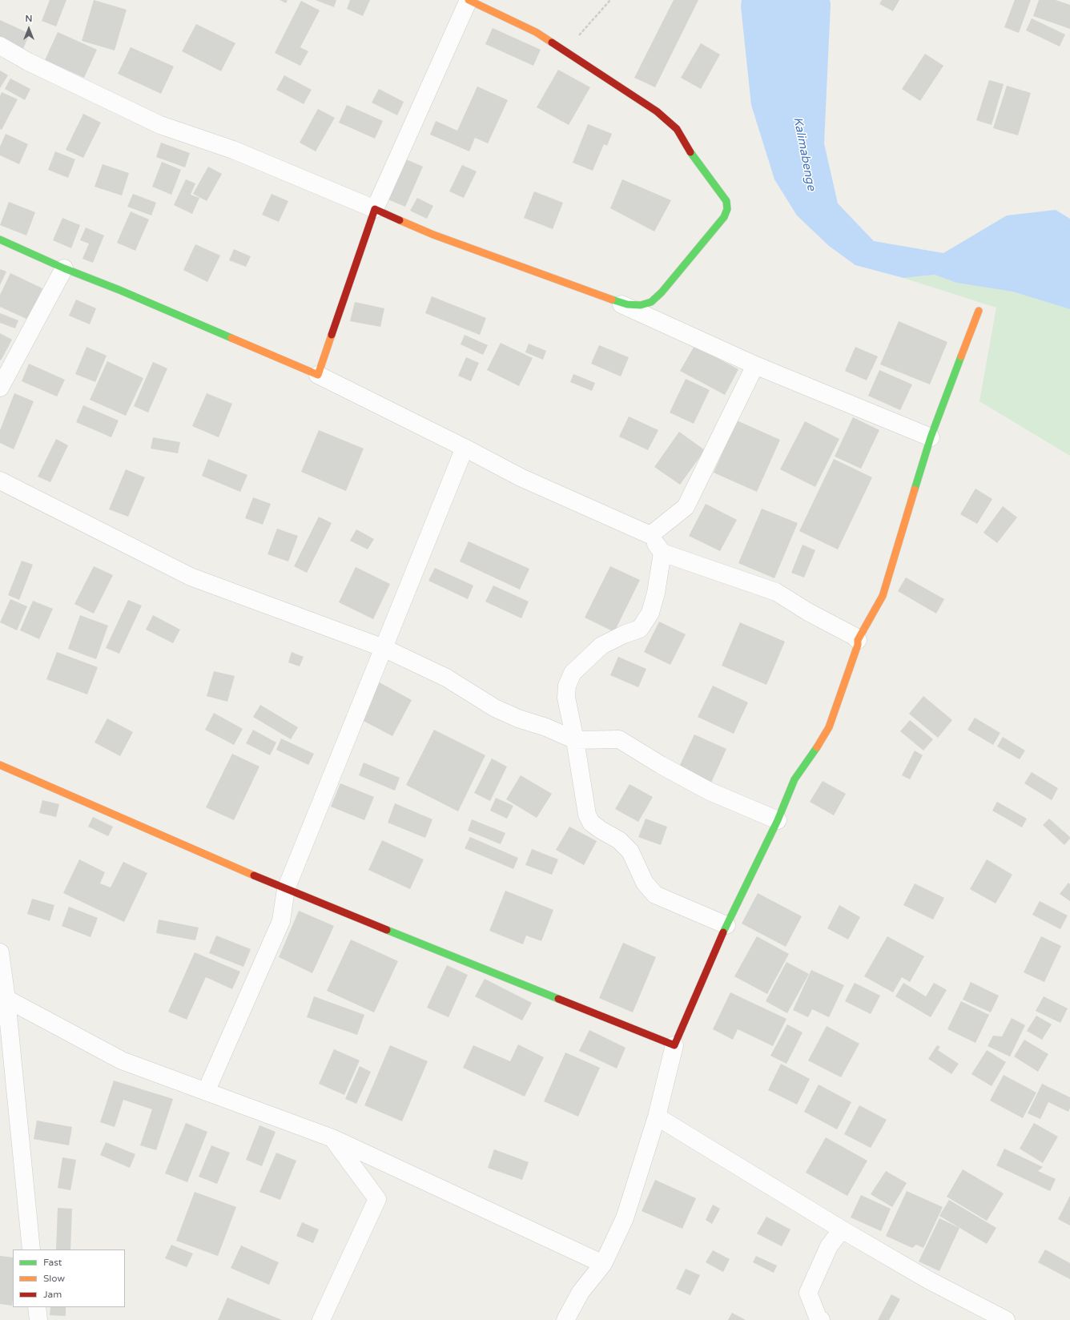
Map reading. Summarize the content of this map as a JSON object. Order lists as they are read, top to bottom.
{
  "water": ["Kalimabenge"],
  "legend": ["Fast", "Slow", "Jam"],
  "north": "top"
}
